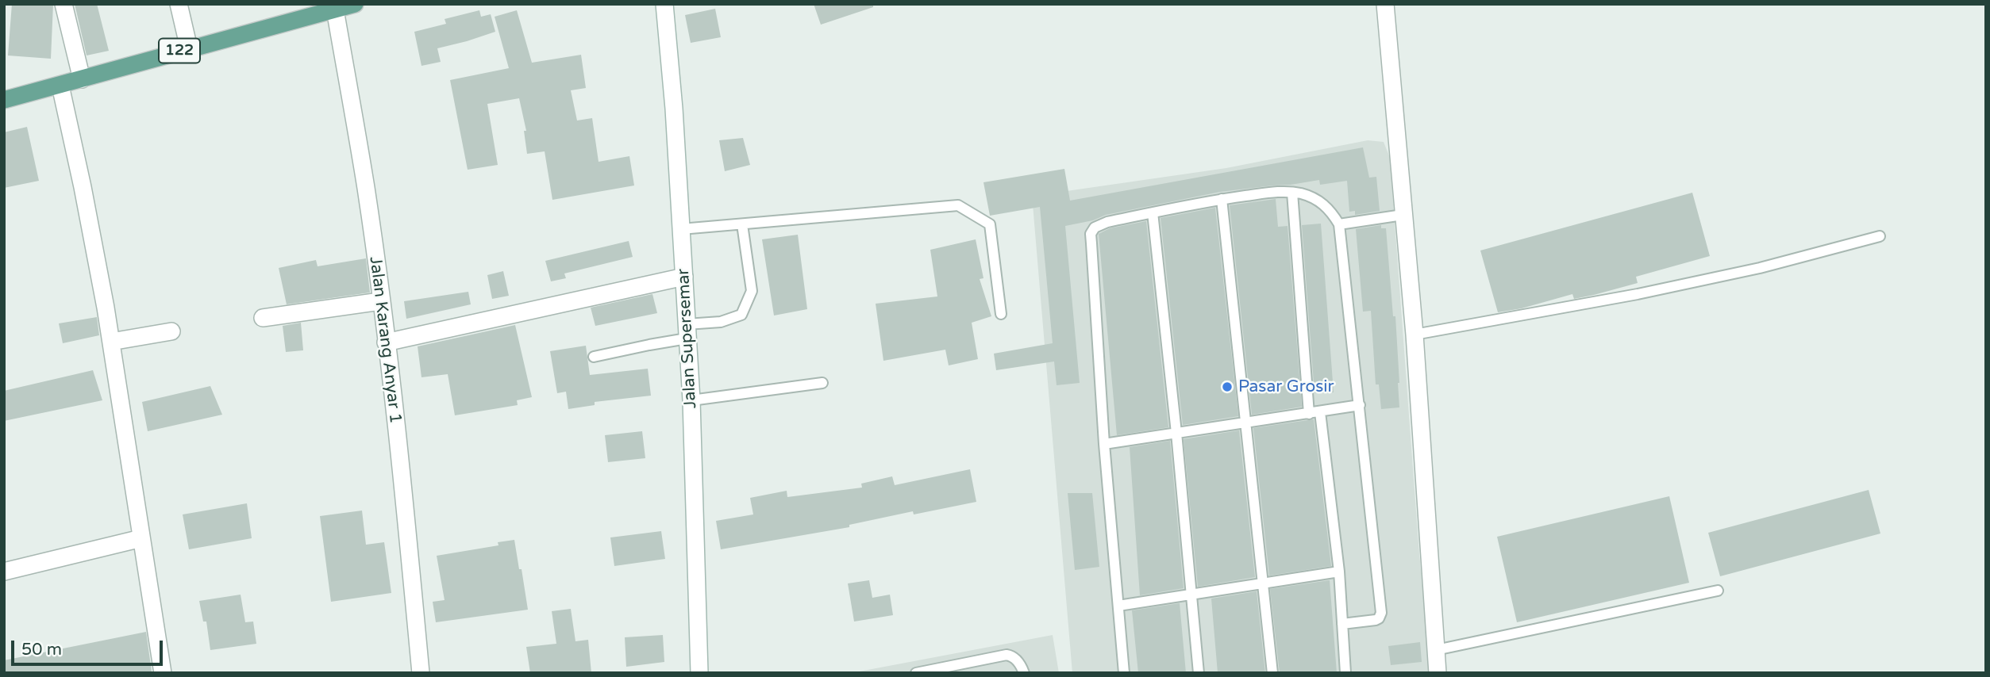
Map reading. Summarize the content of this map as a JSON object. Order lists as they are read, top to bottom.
{
  "streets": {
    "main road": ["122"],
    "street": ["Jalan Supersemar", "Jalan Karang Anyar 1"]
  },
  "crossings": [
    ["122", "Jalan Karang Anyar 1"]
  ],
  "places": ["Pasar Grosir"],
  "scale_bar": "50 m"
}
